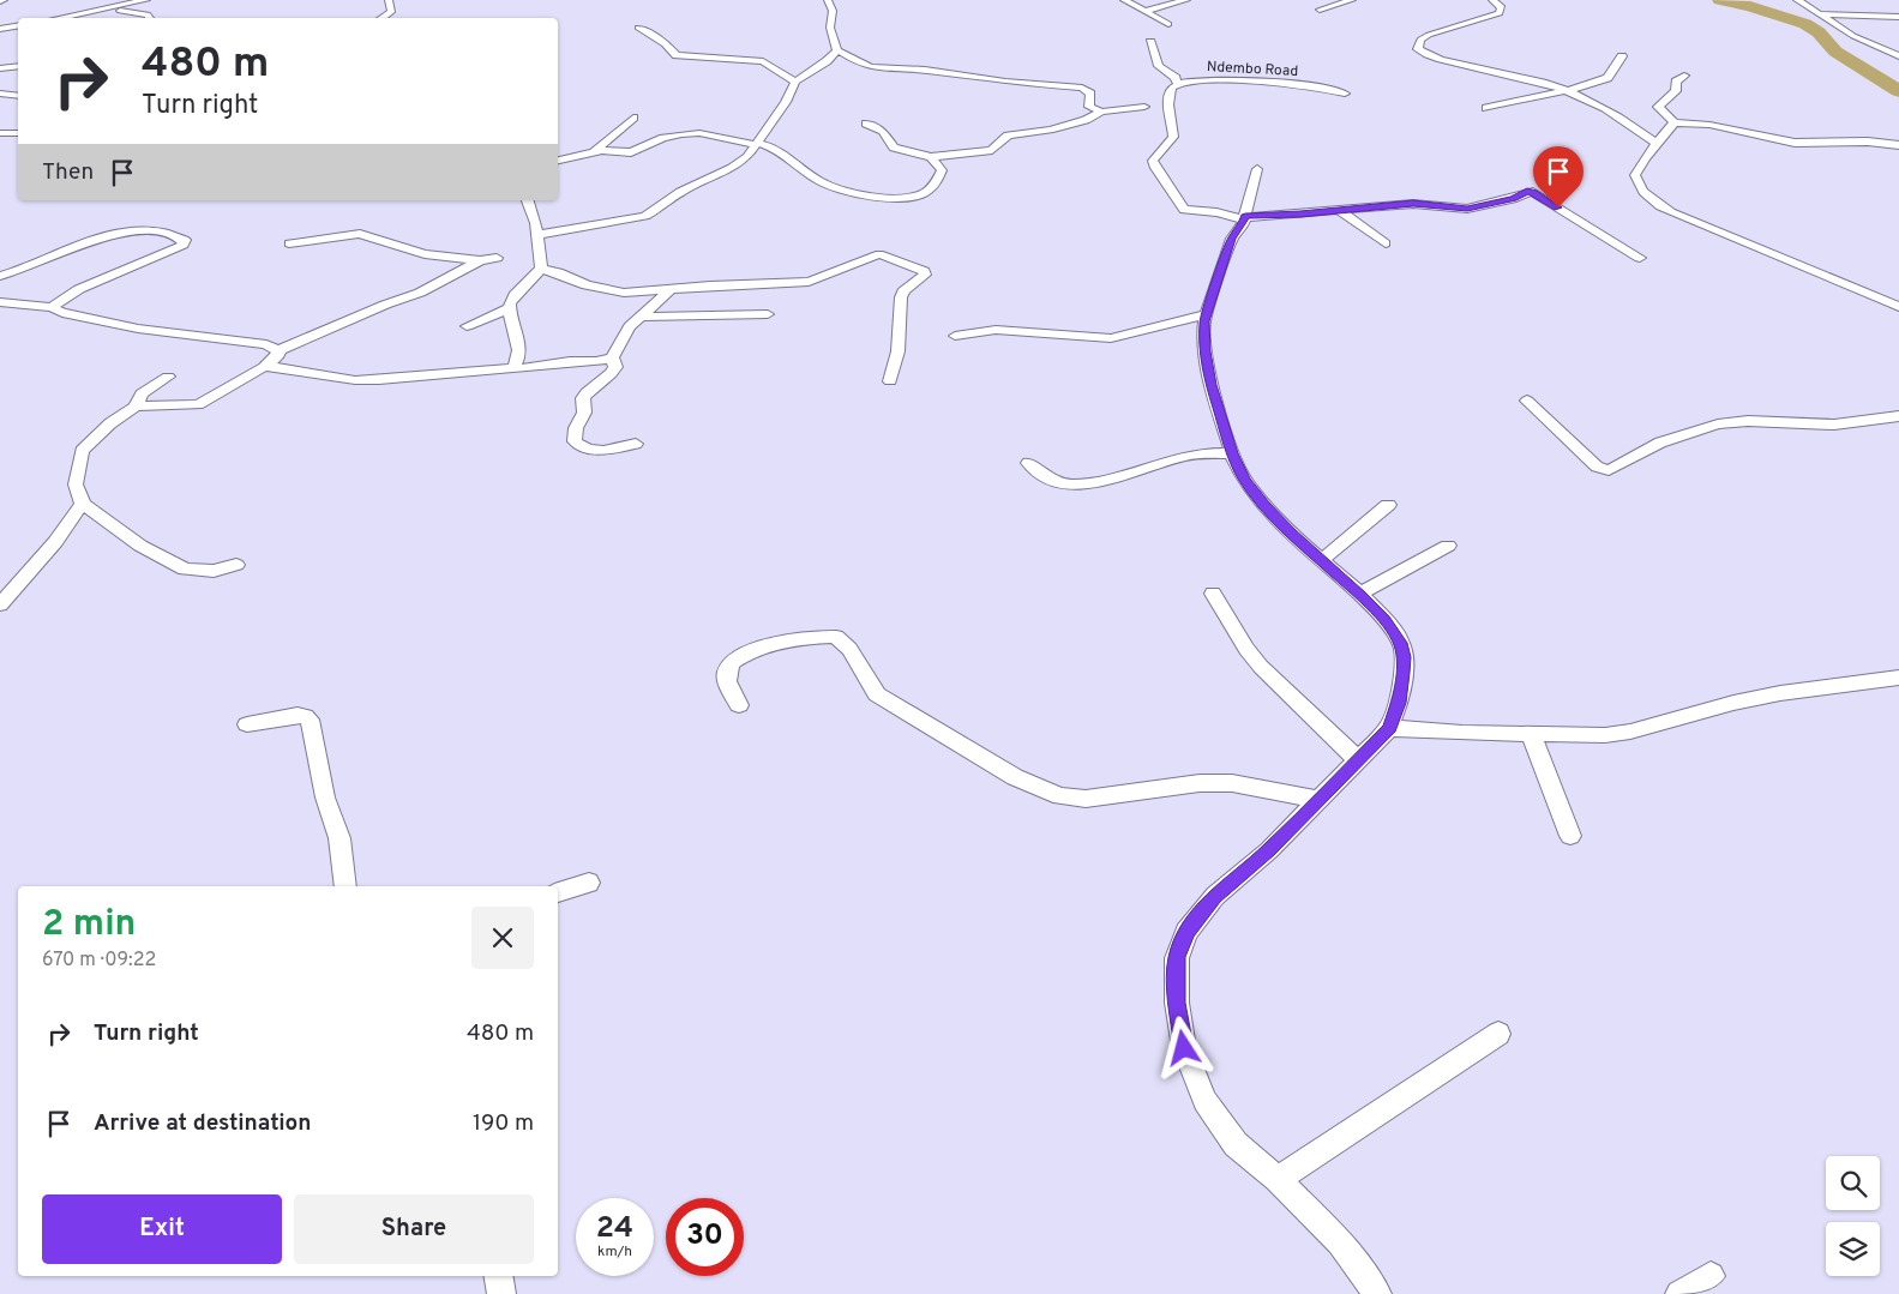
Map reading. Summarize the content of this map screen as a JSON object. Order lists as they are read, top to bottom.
{
  "streets": {
    "street": ["Ndembo Road"]
  },
  "page": {
    "turn": ["480 m", "Turn right"],
    "then": "Then",
    "heading": ["2 min", "670 m · 09:22"],
    "list": [
      {
        "name": "Turn right",
        "value": "480 m"
      },
      {
        "name": "Arrive at destination",
        "value": "190 m"
      }
    ],
    "buttons": ["Exit", "Share"],
    "speed": "24 km/h",
    "limit": "30"
  }
}
